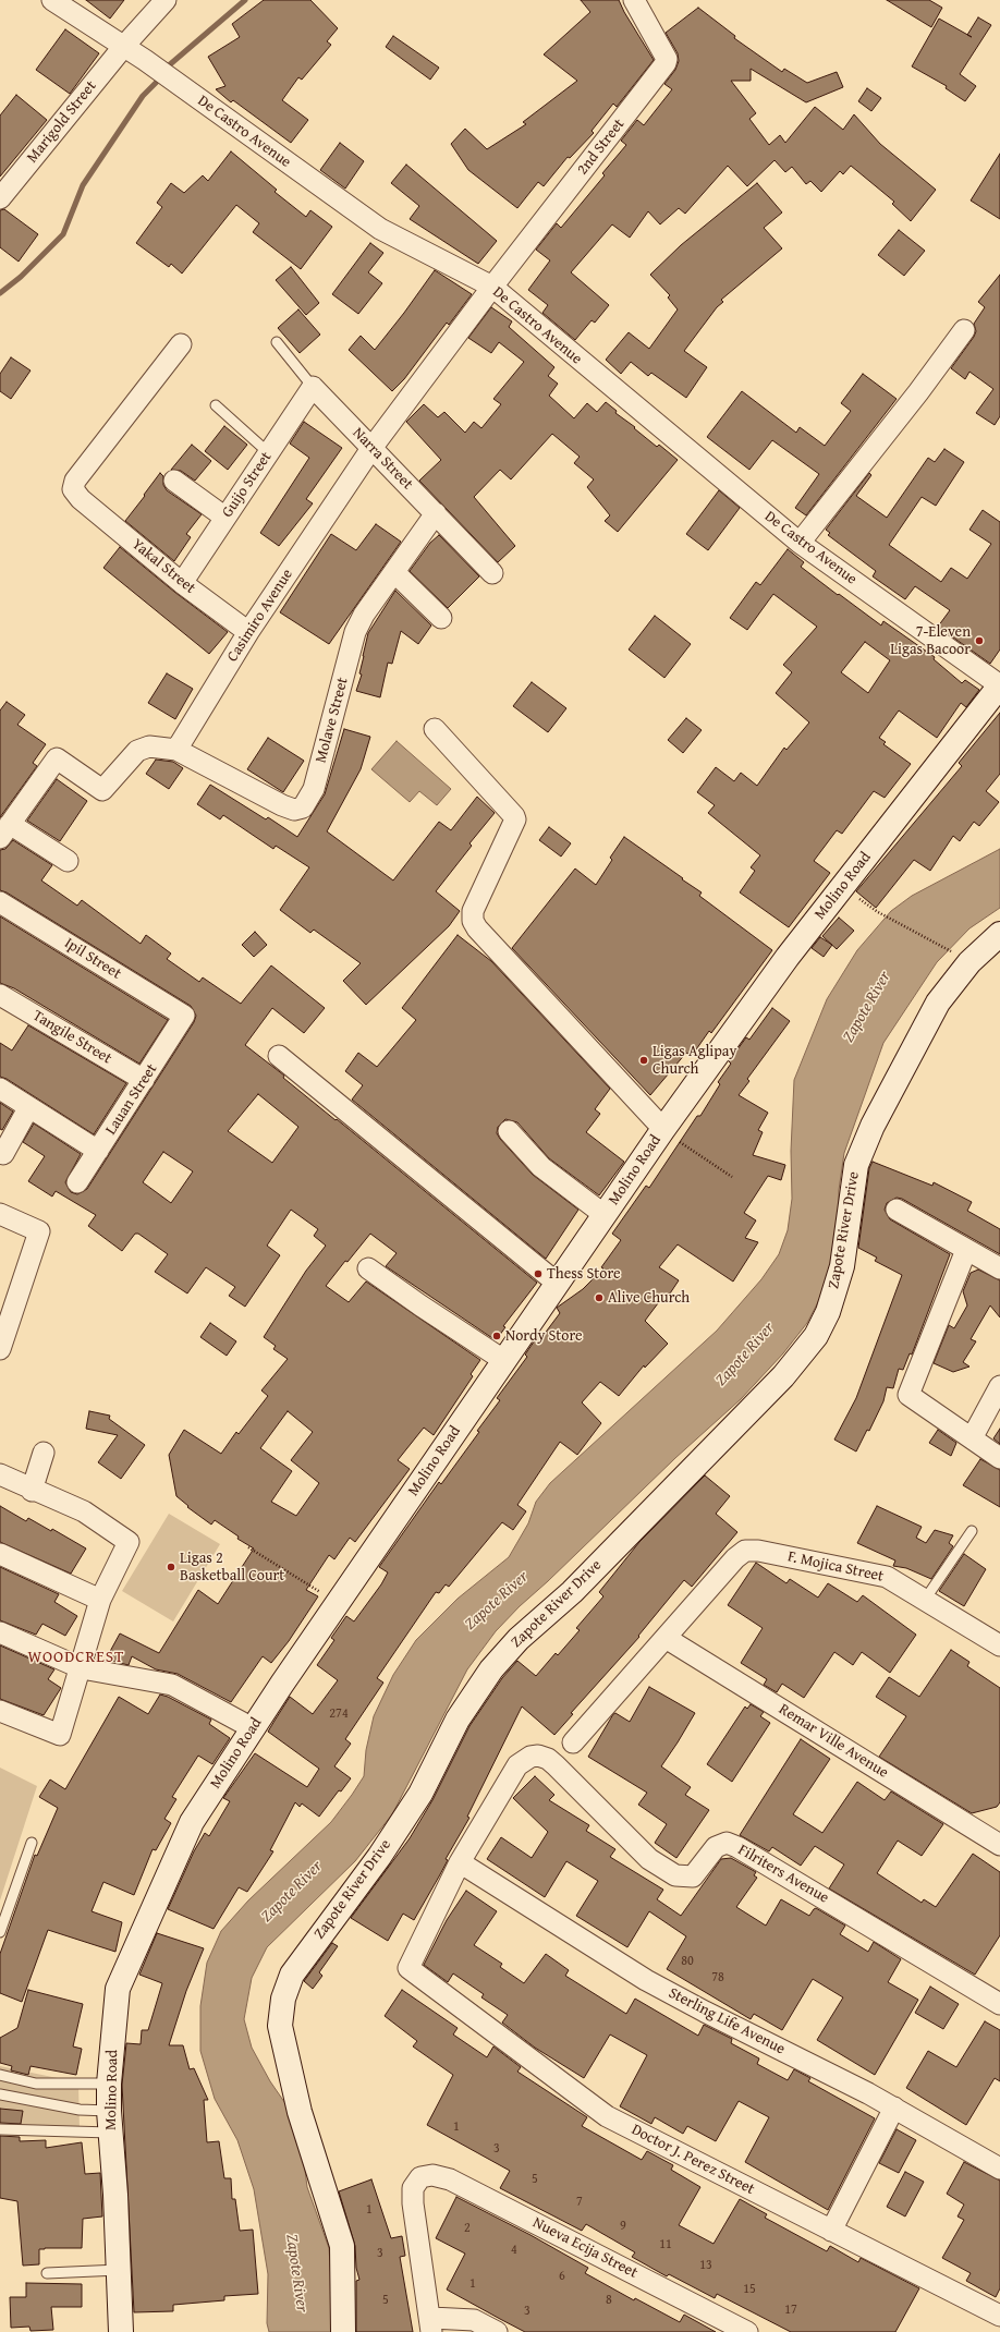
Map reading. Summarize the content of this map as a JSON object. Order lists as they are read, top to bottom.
{
  "streets": {
    "main road": ["Molino Road", "Zapote River Drive"],
    "street": [
      "Marigold Street",
      "De Castro Avenue",
      "2nd Street",
      "Narra Street",
      "Guijo Street",
      "Yakal Street",
      "Casimiro Avenue",
      "Molave Street",
      "Ipil Street",
      "Tangile Street",
      "Lauan Street",
      "F. Mojica Street",
      "Remar Ville Avenue",
      "Filriters Avenue",
      "Sterling Life Avenue",
      "Doctor J. Perez Street",
      "Nueva Ecija Street"
    ]
  },
  "crossings": [
    ["Marigold Street", "De Castro Avenue"],
    ["De Castro Avenue", "2nd Street"],
    ["De Castro Avenue", "Casimiro Avenue"],
    ["De Castro Avenue", "Molino Road"],
    ["2nd Street", "Casimiro Avenue"],
    ["Narra Street", "Guijo Street"],
    ["Narra Street", "Casimiro Avenue"],
    ["Narra Street", "Molave Street"],
    ["Guijo Street", "Yakal Street"],
    ["Yakal Street", "Casimiro Avenue"],
    ["Casimiro Avenue", "Molave Street"],
    ["Ipil Street", "Lauan Street"],
    ["Tangile Street", "Lauan Street"],
    ["F. Mojica Street", "Remar Ville Avenue"],
    ["Filriters Avenue", "Sterling Life Avenue"],
    ["Filriters Avenue", "Doctor J. Perez Street"],
    ["Sterling Life Avenue", "Doctor J. Perez Street"]
  ],
  "districts": ["WOODCREST"],
  "water": ["Zapote River"],
  "places": [
    "7-Eleven Ligas Bacoor",
    "Ligas Aglipay Church",
    "Thess Store",
    "Alive Church",
    "Nordy Store",
    "Ligas 2 Basketball Court"
  ],
  "house_numbers": [
    "274",
    "80",
    "78",
    "1",
    "3",
    "5",
    "7",
    "1",
    "9",
    "2",
    "11",
    "4",
    "3",
    "13",
    "6",
    "1",
    "15",
    "5",
    "8",
    "17",
    "3"
  ]
}
